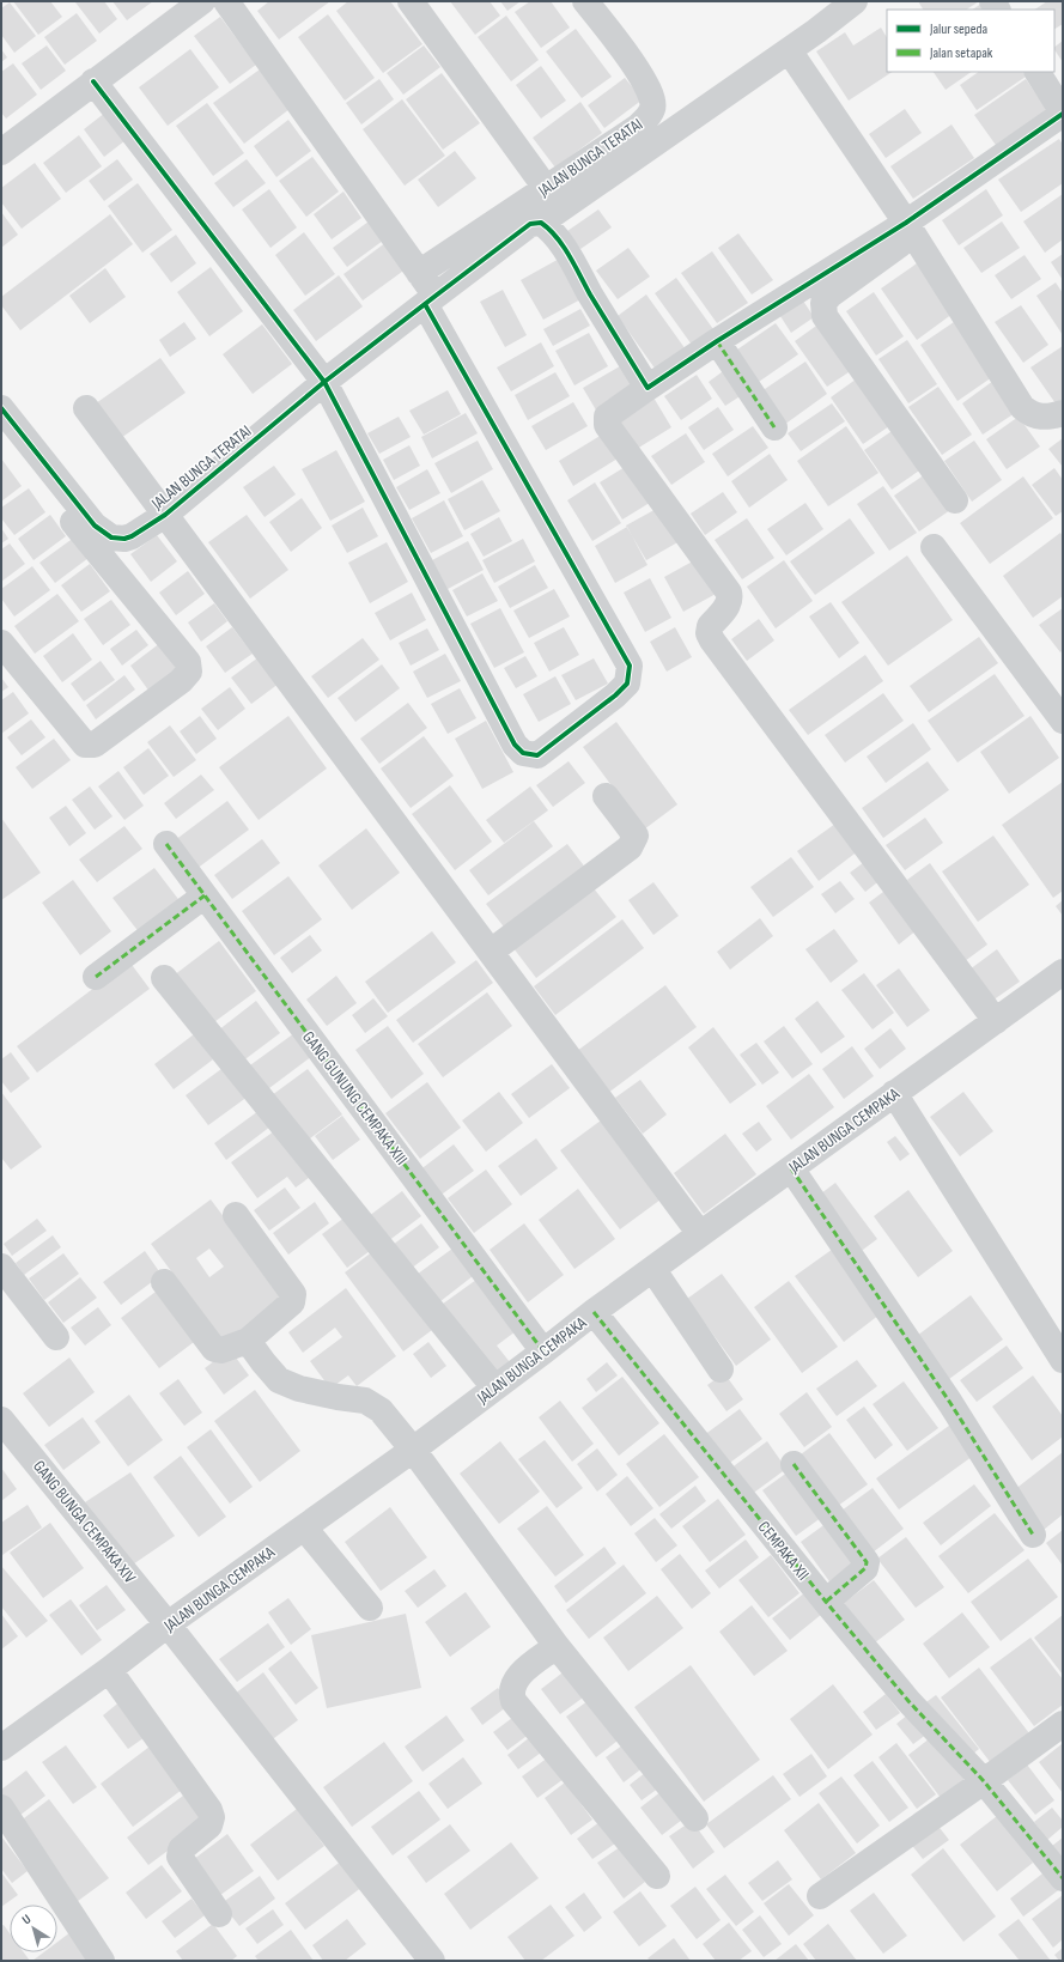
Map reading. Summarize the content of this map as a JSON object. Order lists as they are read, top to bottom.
{
  "streets": {
    "street": [
      "JALAN BUNGA TERATAI",
      "GANG GUNUNG CEMPAKA XIII",
      "JALAN BUNGA CEMPAKA",
      "GANG BUNGA CEMPAKA XIV",
      "CEMPAKA XII"
    ]
  },
  "crossings": [
    ["GANG GUNUNG CEMPAKA XIII", "JALAN BUNGA CEMPAKA"],
    ["JALAN BUNGA CEMPAKA", "GANG BUNGA CEMPAKA XIV"],
    ["JALAN BUNGA CEMPAKA", "CEMPAKA XII"]
  ],
  "legend": ["Jalur sepeda", "Jalan setapak"],
  "north": "top left"
}
